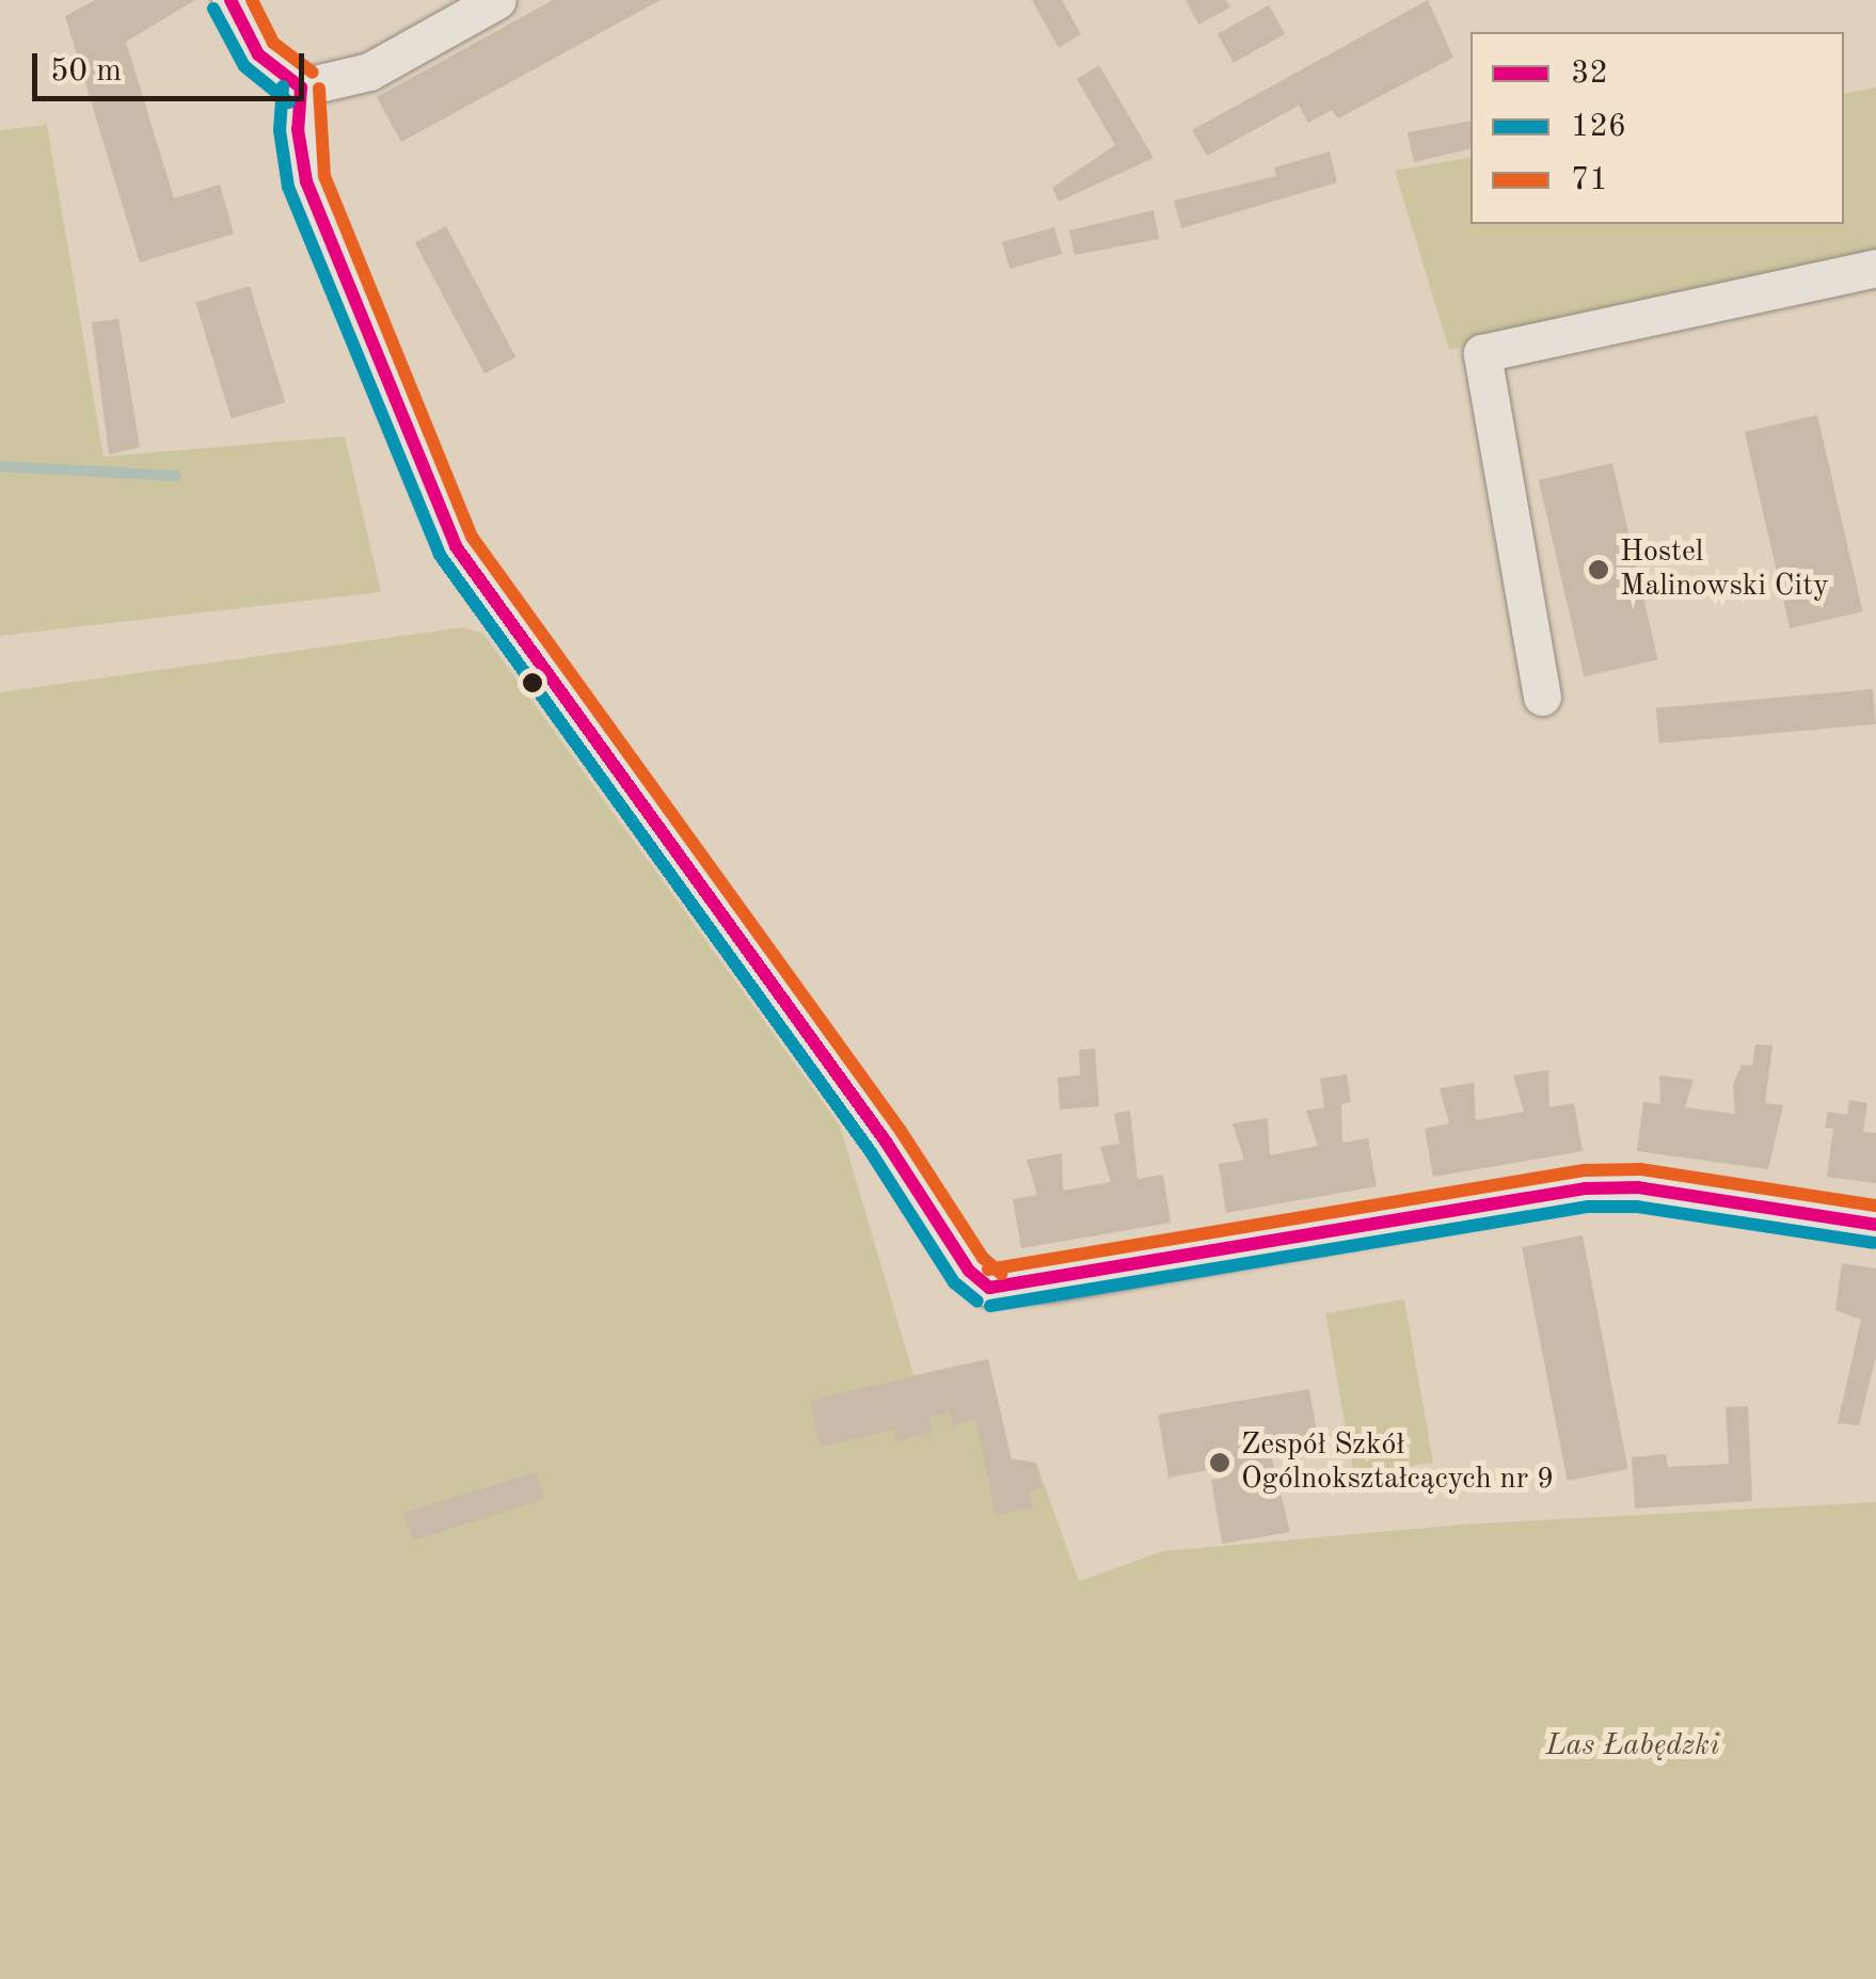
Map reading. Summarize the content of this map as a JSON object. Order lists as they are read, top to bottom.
{
  "parks": ["Las Łabędzki"],
  "places": ["Hostel Malinowski City", "Zespół Szkół Ogólnokształcących nr 9"],
  "lines": ["transit line 32", "transit line 71", "transit line 126"],
  "legend": ["32", "126", "71"],
  "scale_bar": "50 m"
}
